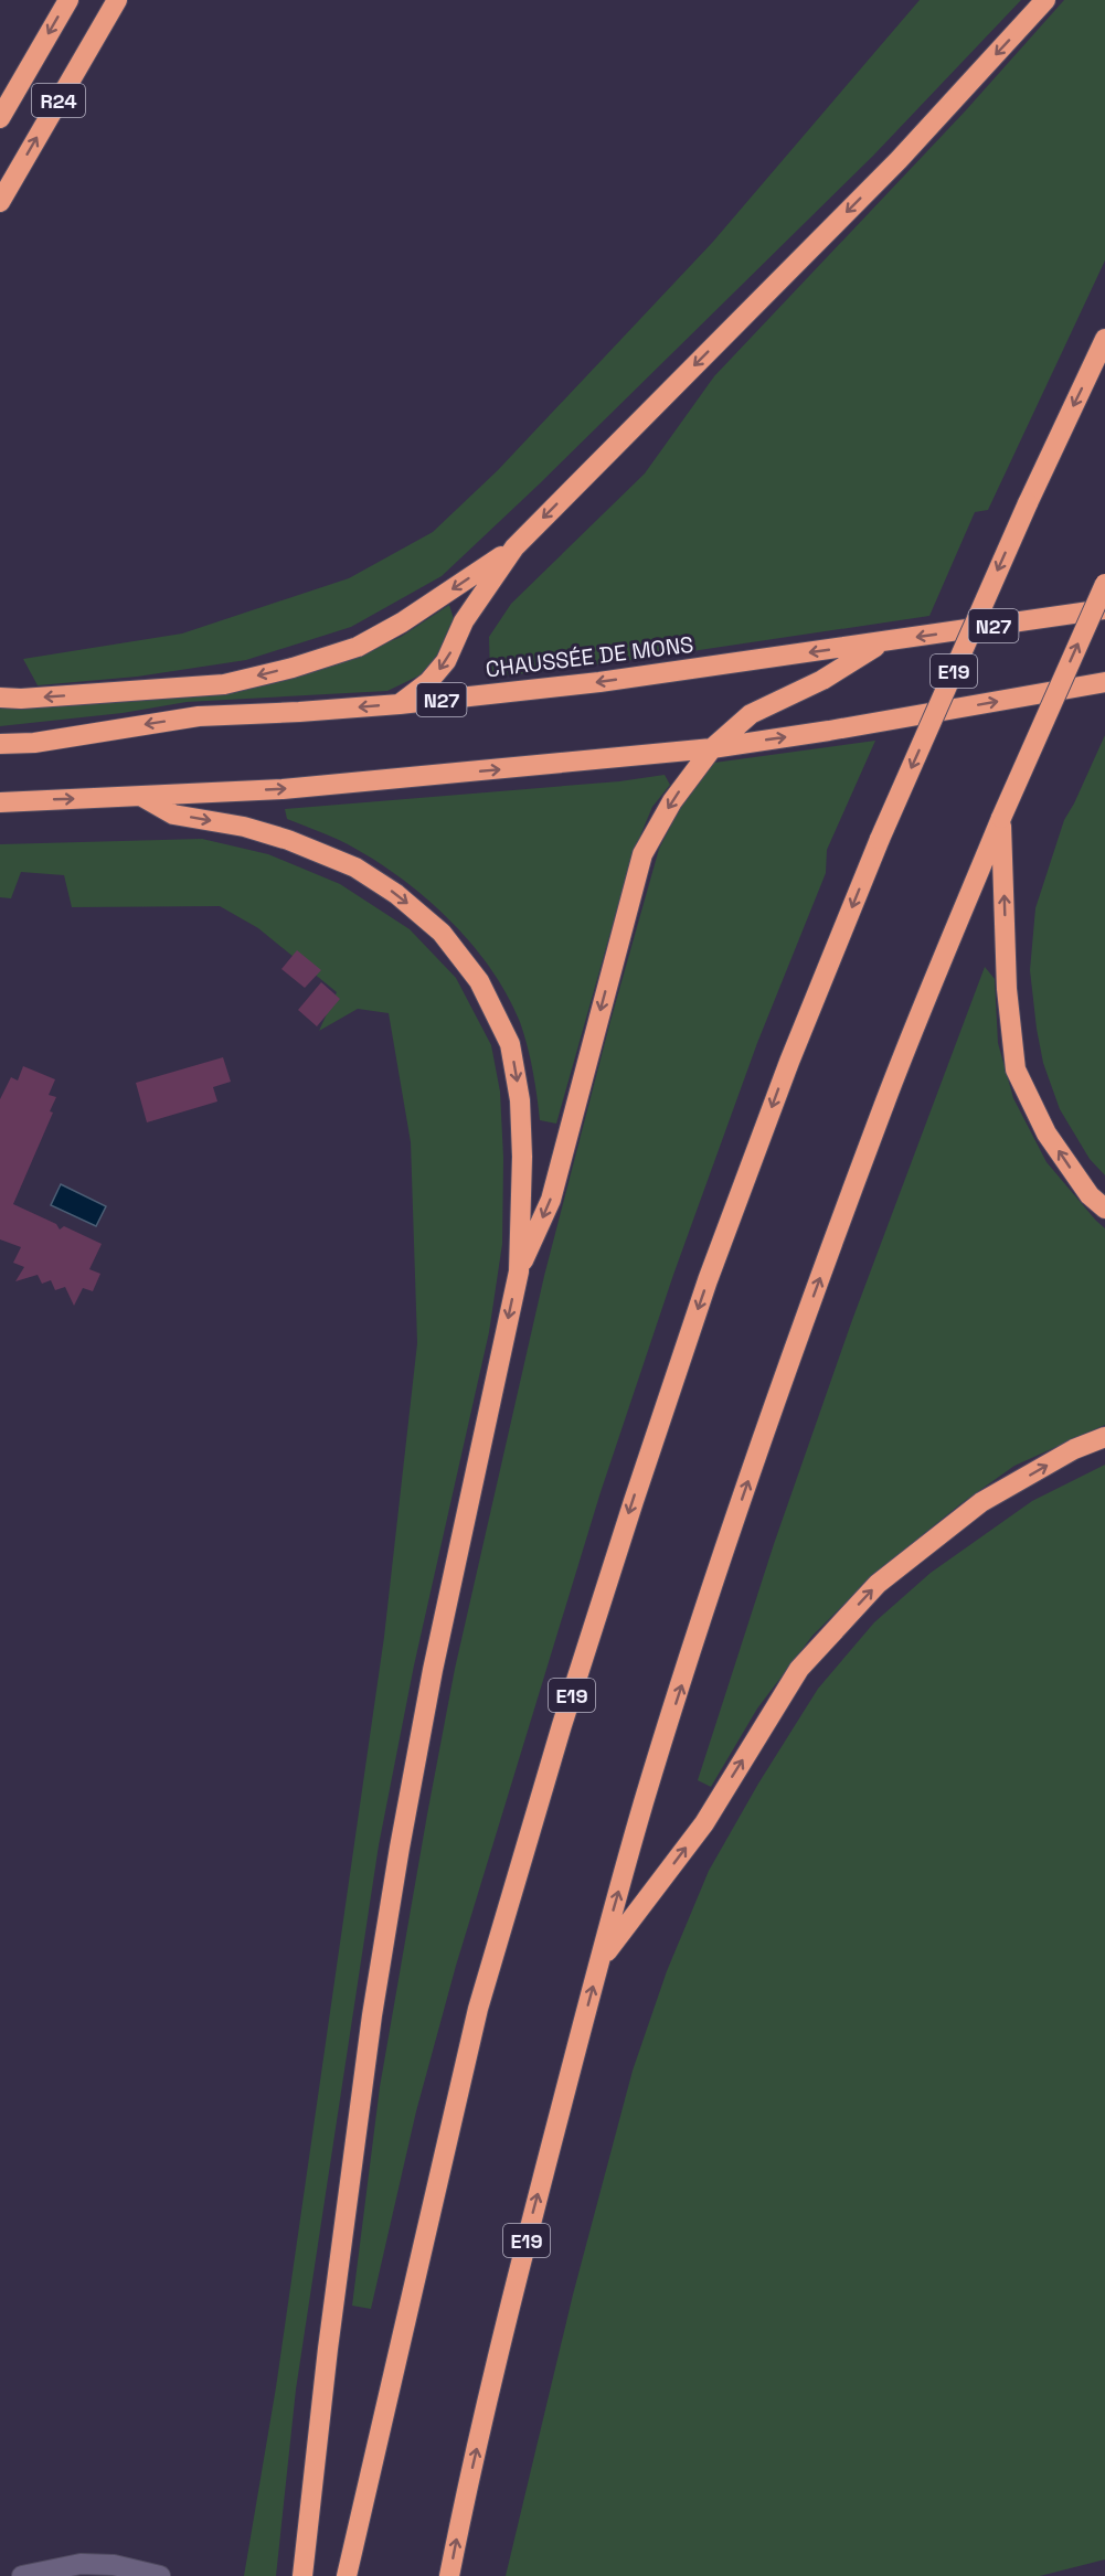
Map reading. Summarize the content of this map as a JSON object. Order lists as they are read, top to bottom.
{
  "streets": {
    "highway": [
      "R24",
      "N27",
      "CHAUSSÉE DE MONS",
      "E19"
    ]
  }
}
